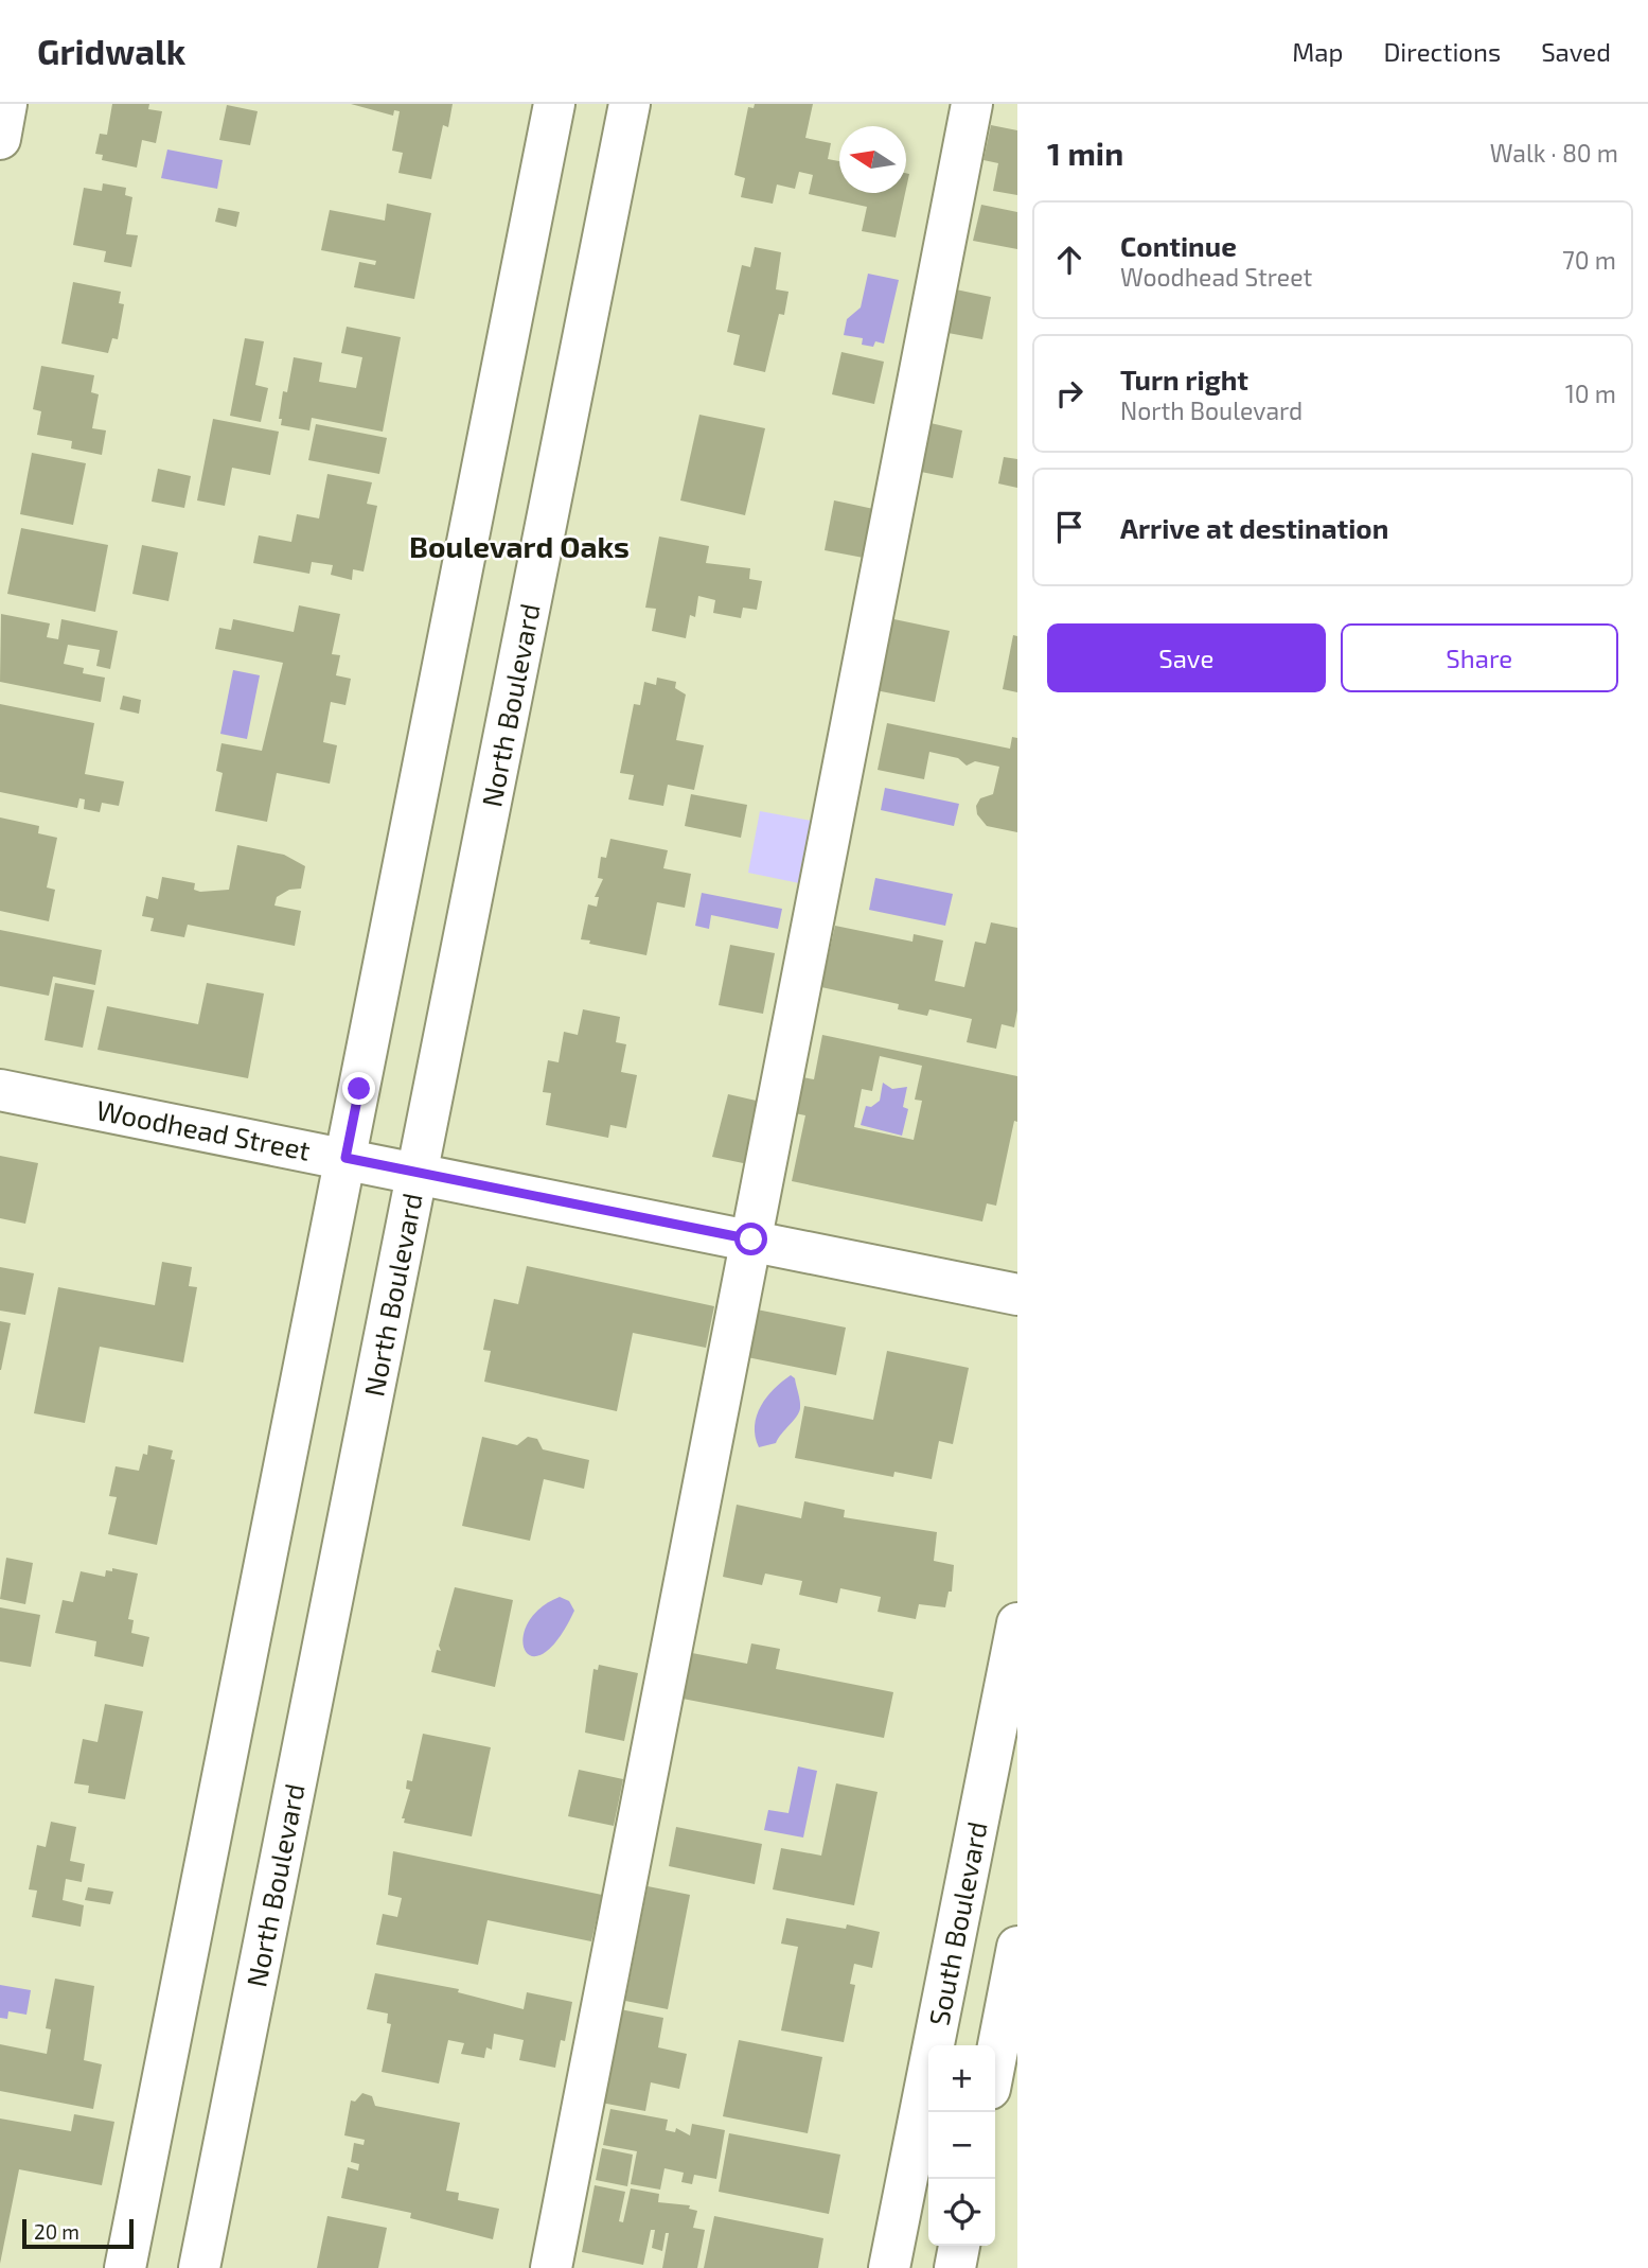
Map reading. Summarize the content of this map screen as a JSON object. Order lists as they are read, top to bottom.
{
  "streets": {
    "street": ["North Boulevard", "Woodhead Street", "South Boulevard"]
  },
  "crossings": [
    ["North Boulevard", "Woodhead Street"]
  ],
  "districts": ["Boulevard Oaks"],
  "scale_bar": "20 m",
  "north": "left",
  "page": {
    "header": "Gridwalk",
    "nav": ["Map", "Directions", "Saved"],
    "heading": ["1 min", "Walk · 80 m"],
    "list": [
      ["Continue", "Woodhead Street", "70 m"],
      ["Turn right", "North Boulevard", "10 m"],
      "Arrive at destination"
    ],
    "buttons": ["Save", "Share"],
    "map_buttons": ["+", "−"],
    "scale": "20 m"
  }
}
